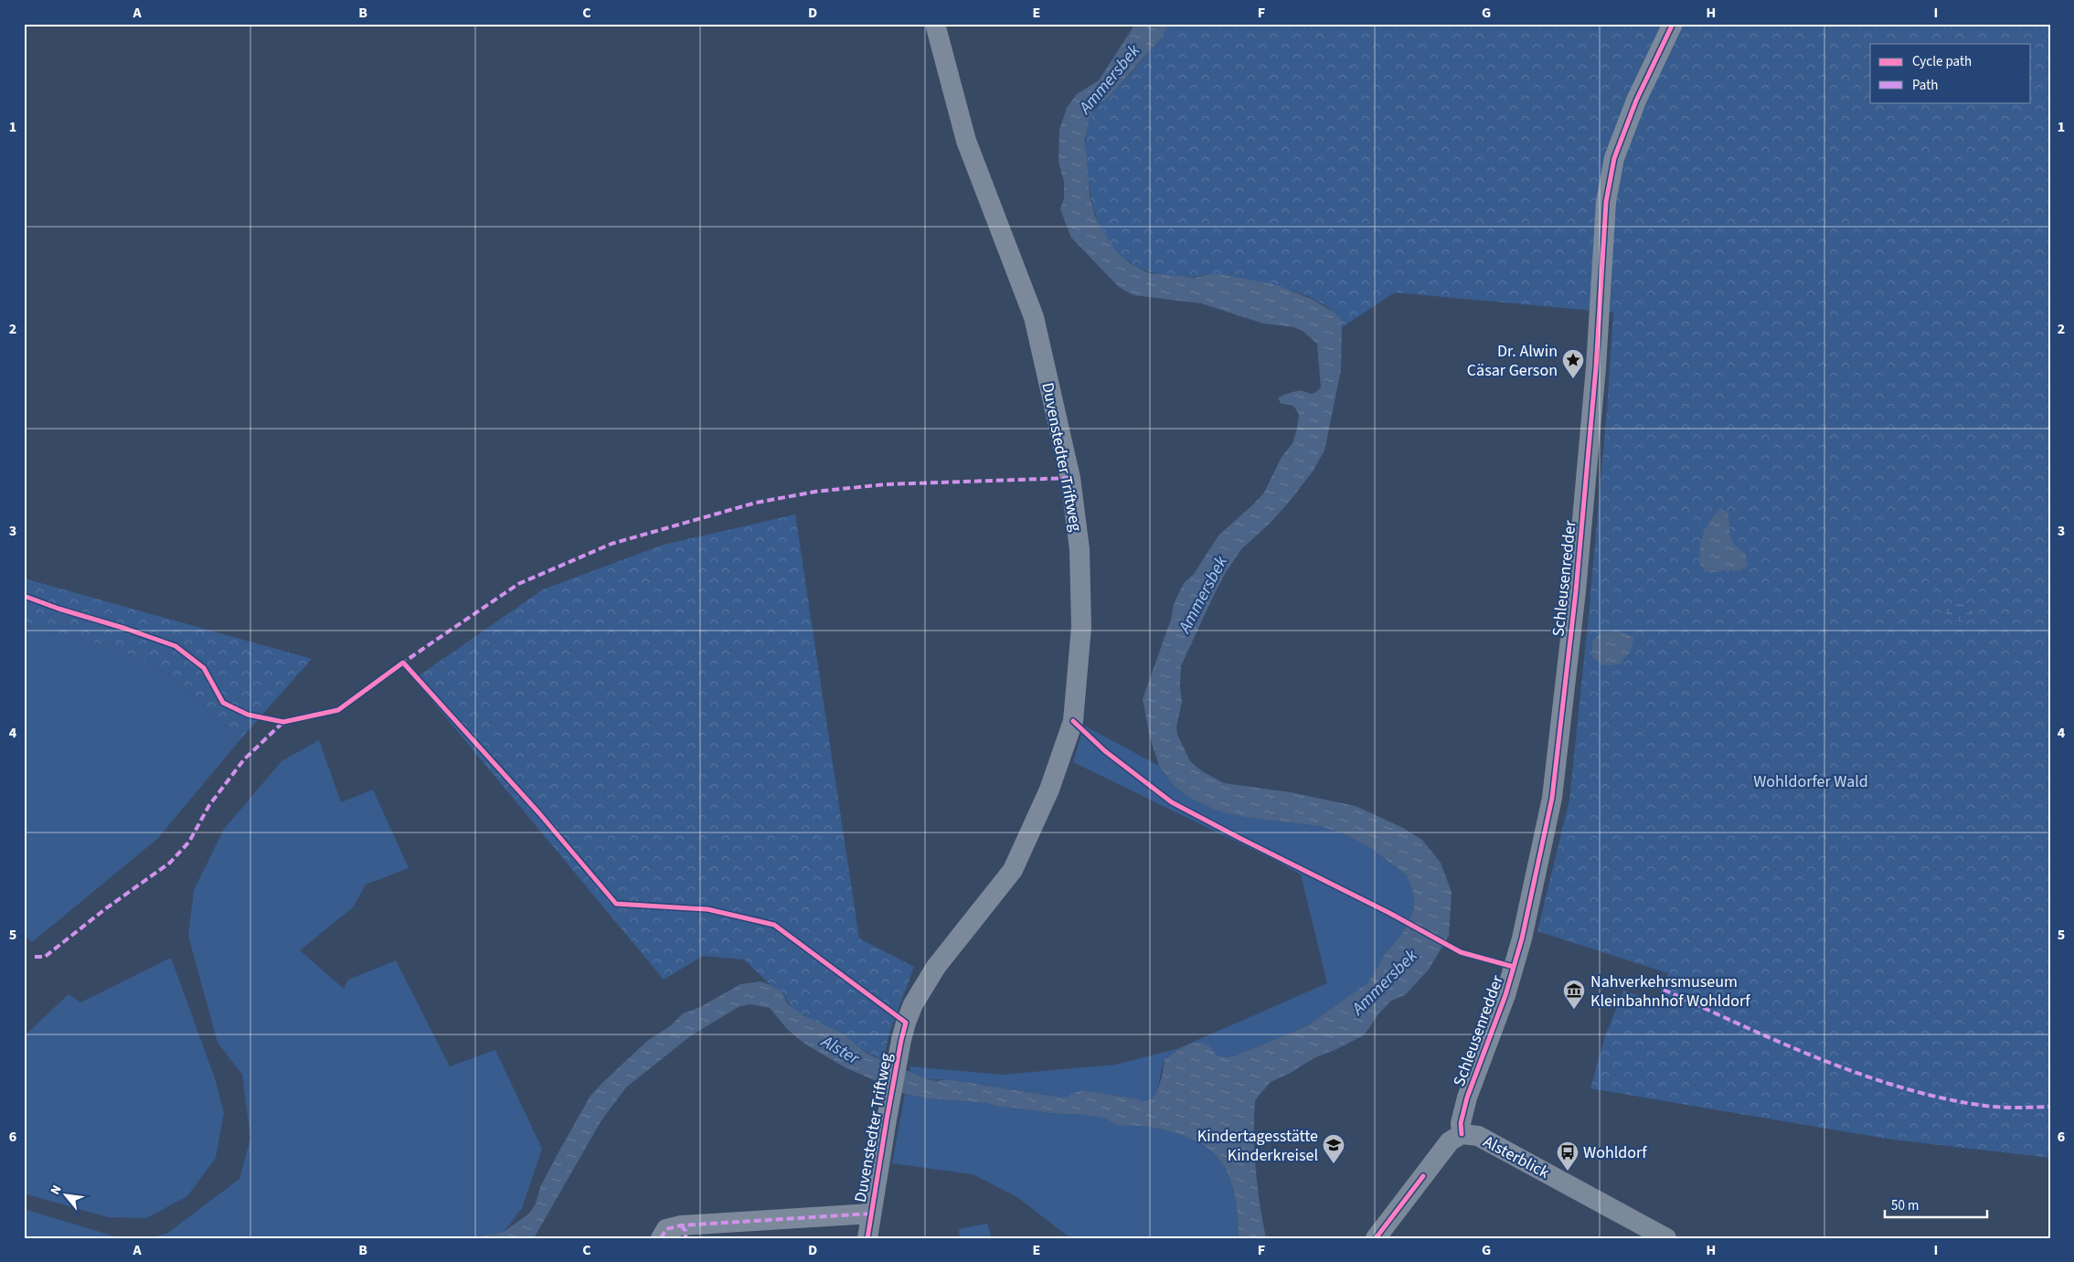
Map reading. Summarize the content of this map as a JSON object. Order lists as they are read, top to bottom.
{
  "streets": {
    "street": ["Duvenstedter Triftweg", "Schleusenredder", "Alsterblick"]
  },
  "crossings": [
    ["Schleusenredder", "Alsterblick"]
  ],
  "water": ["Ammersbek", "Alster"],
  "parks": ["Wohldorfer Wald"],
  "places": {
    "place": ["Dr. Alwin Cäsar Gerson"],
    "museum": ["Nahverkehrsmuseum Kleinbahnhof Wohldorf"],
    "school or university": ["Kindertagesstätte Kinderkreisel"],
    "bus stop": ["Wohldorf"]
  },
  "legend": ["Cycle path", "Path"],
  "scale_bar": "50 m",
  "north": "top left",
  "grid": {
    "columns": [
      "A",
      "B",
      "C",
      "D",
      "E",
      "F",
      "G",
      "H",
      "I"
    ],
    "rows": [
      "1",
      "2",
      "3",
      "4",
      "5",
      "6"
    ]
  }
}
